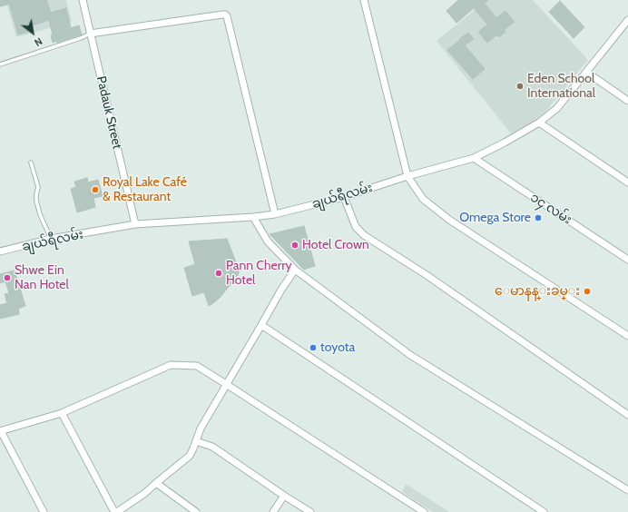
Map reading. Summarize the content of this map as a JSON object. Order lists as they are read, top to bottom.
{
  "streets": {
    "street": ["Padauk Street", "ချယ်ရီလမ်း", "၁၄ လမ်း"]
  },
  "crossings": [
    ["Padauk Street", "ချယ်ရီလမ်း"],
    ["ချယ်ရီလမ်း", "၁၄ လမ်း"]
  ],
  "places": [
    "Eden School International",
    "Royal Lake Café & Restaurant",
    "Omega Store",
    "Hotel Crown",
    "Pann Cherry Hotel",
    "Shwe Ein Nan Hotel",
    "ေမာနန္းခမ္း",
    "toyota"
  ],
  "north": "bottom right"
}
